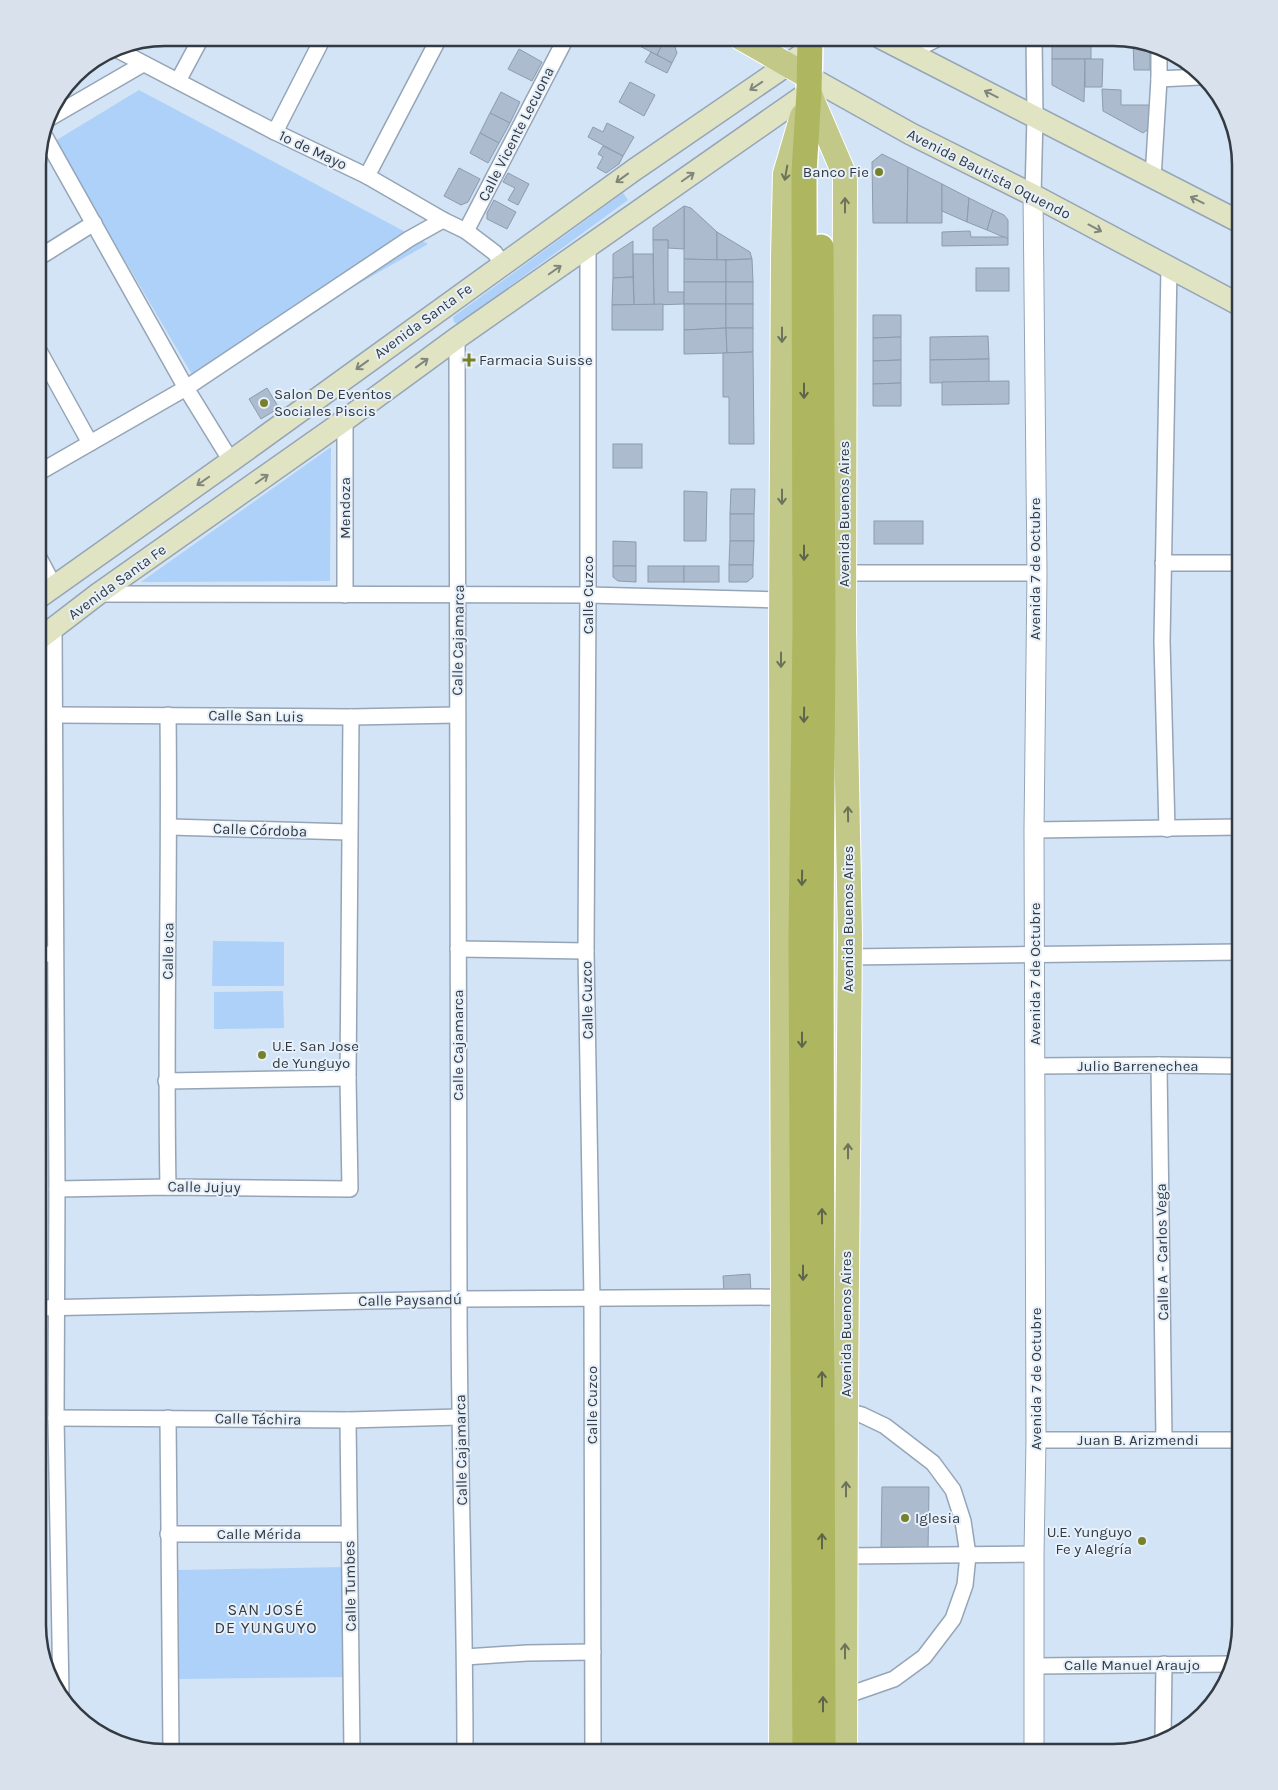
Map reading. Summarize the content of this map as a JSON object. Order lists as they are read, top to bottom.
{
  "streets": {
    "highway": ["Avenida Buenos Aires"],
    "main road": ["Avenida Bautista Oquendo", "Avenida Santa Fe"],
    "street": [
      "Calle Vicente Lecuona",
      "1º de Mayo",
      "Mendoza",
      "Avenida 7 de Octubre",
      "Calle Cuzco",
      "Calle Cajamarca",
      "Calle San Luis",
      "Calle Córdoba",
      "Calle Ica",
      "Julio Barrenechea",
      "Calle Jujuy",
      "Calle A - Carlos Vega",
      "Calle Paysandú",
      "Calle Táchira",
      "Juan B. Arizmendi",
      "Calle Mérida",
      "Calle Tumbes",
      "Calle Manuel Araujo"
    ]
  },
  "crossings": [
    ["Calle Vicente Lecuona", "1º de Mayo"],
    ["1º de Mayo", "Avenida Santa Fe"],
    ["Avenida Bautista Oquendo", "Avenida Santa Fe"],
    ["Avenida Bautista Oquendo", "Avenida Buenos Aires"],
    ["Avenida Bautista Oquendo", "Avenida 7 de Octubre"],
    ["Avenida Santa Fe", "Mendoza"],
    ["Avenida Santa Fe", "Avenida Buenos Aires"],
    ["Avenida Santa Fe", "Calle Cuzco"],
    ["Avenida Santa Fe", "Calle Cajamarca"],
    ["Avenida Buenos Aires", "Calle Paysandú"],
    ["Avenida 7 de Octubre", "Julio Barrenechea"],
    ["Avenida 7 de Octubre", "Juan B. Arizmendi"],
    ["Avenida 7 de Octubre", "Calle Manuel Araujo"],
    ["Calle Cuzco", "Calle Paysandú"],
    ["Calle Cajamarca", "Calle San Luis"],
    ["Calle Cajamarca", "Calle Paysandú"],
    ["Calle Cajamarca", "Calle Táchira"],
    ["Calle San Luis", "Calle Ica"],
    ["Calle Córdoba", "Calle Ica"],
    ["Calle Ica", "Calle Jujuy"],
    ["Julio Barrenechea", "Calle A - Carlos Vega"],
    ["Calle A - Carlos Vega", "Juan B. Arizmendi"],
    ["Calle Táchira", "Calle Tumbes"],
    ["Calle Mérida", "Calle Tumbes"]
  ],
  "districts": ["SAN JOSÉ DE YUNGUYO"],
  "places": {
    "other": [
      "Banco Fie",
      "Salon De Eventos Sociales Piscis",
      "U.E. San Jose de Yunguyo",
      "Iglesia",
      "U.E. Yunguyo Fe y Alegría"
    ],
    "health": ["Farmacia Suisse"]
  }
}
